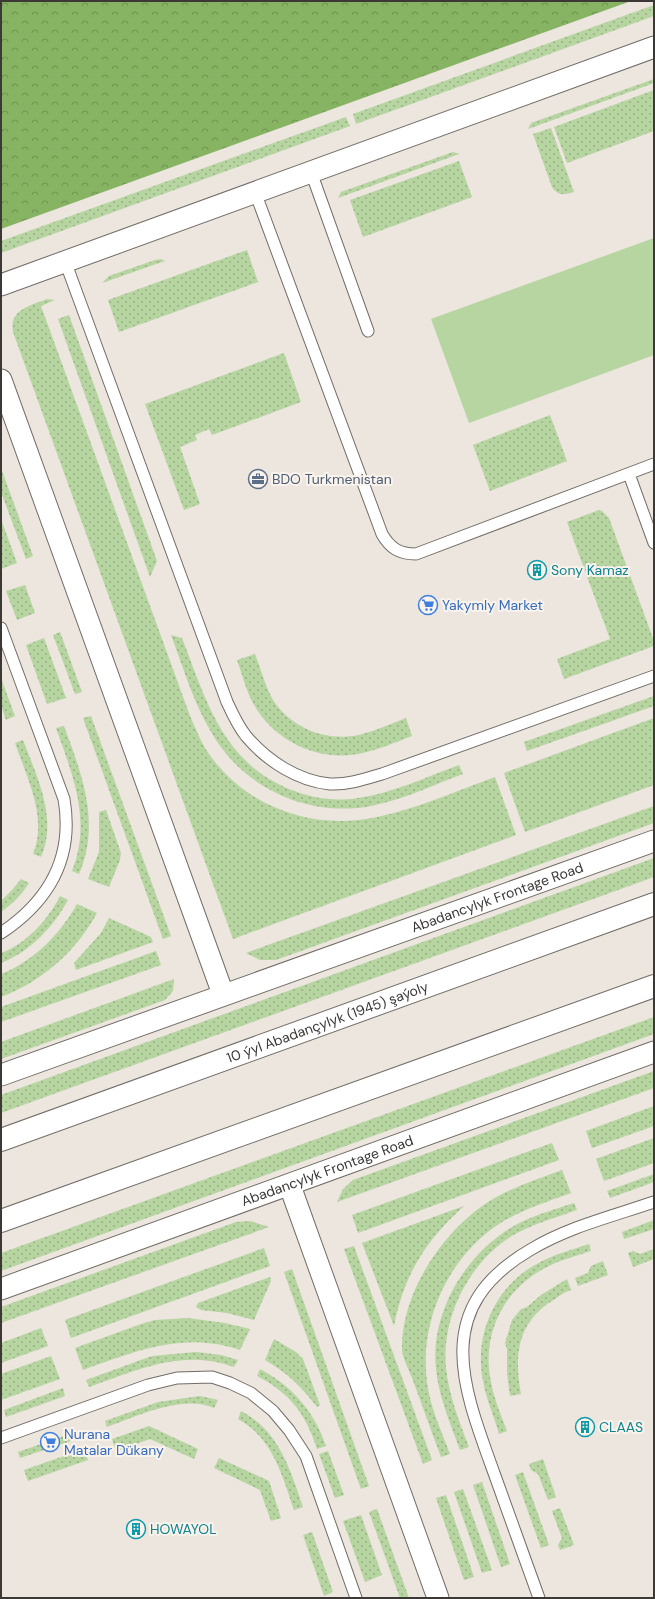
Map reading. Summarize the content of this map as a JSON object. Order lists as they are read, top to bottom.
{
  "streets": {
    "main road": ["10 ýyl Abadançylyk (1945) şaýoly"],
    "street": ["Abadancylyk Frontage Road"]
  },
  "places": {
    "office": ["BDO Turkmenistan"],
    "building": ["Sony Kamaz", "CLAAS", "HOWAYOL"],
    "supermarket": ["Yakymly Market", "Nurana Matalar Dükany"]
  }
}
